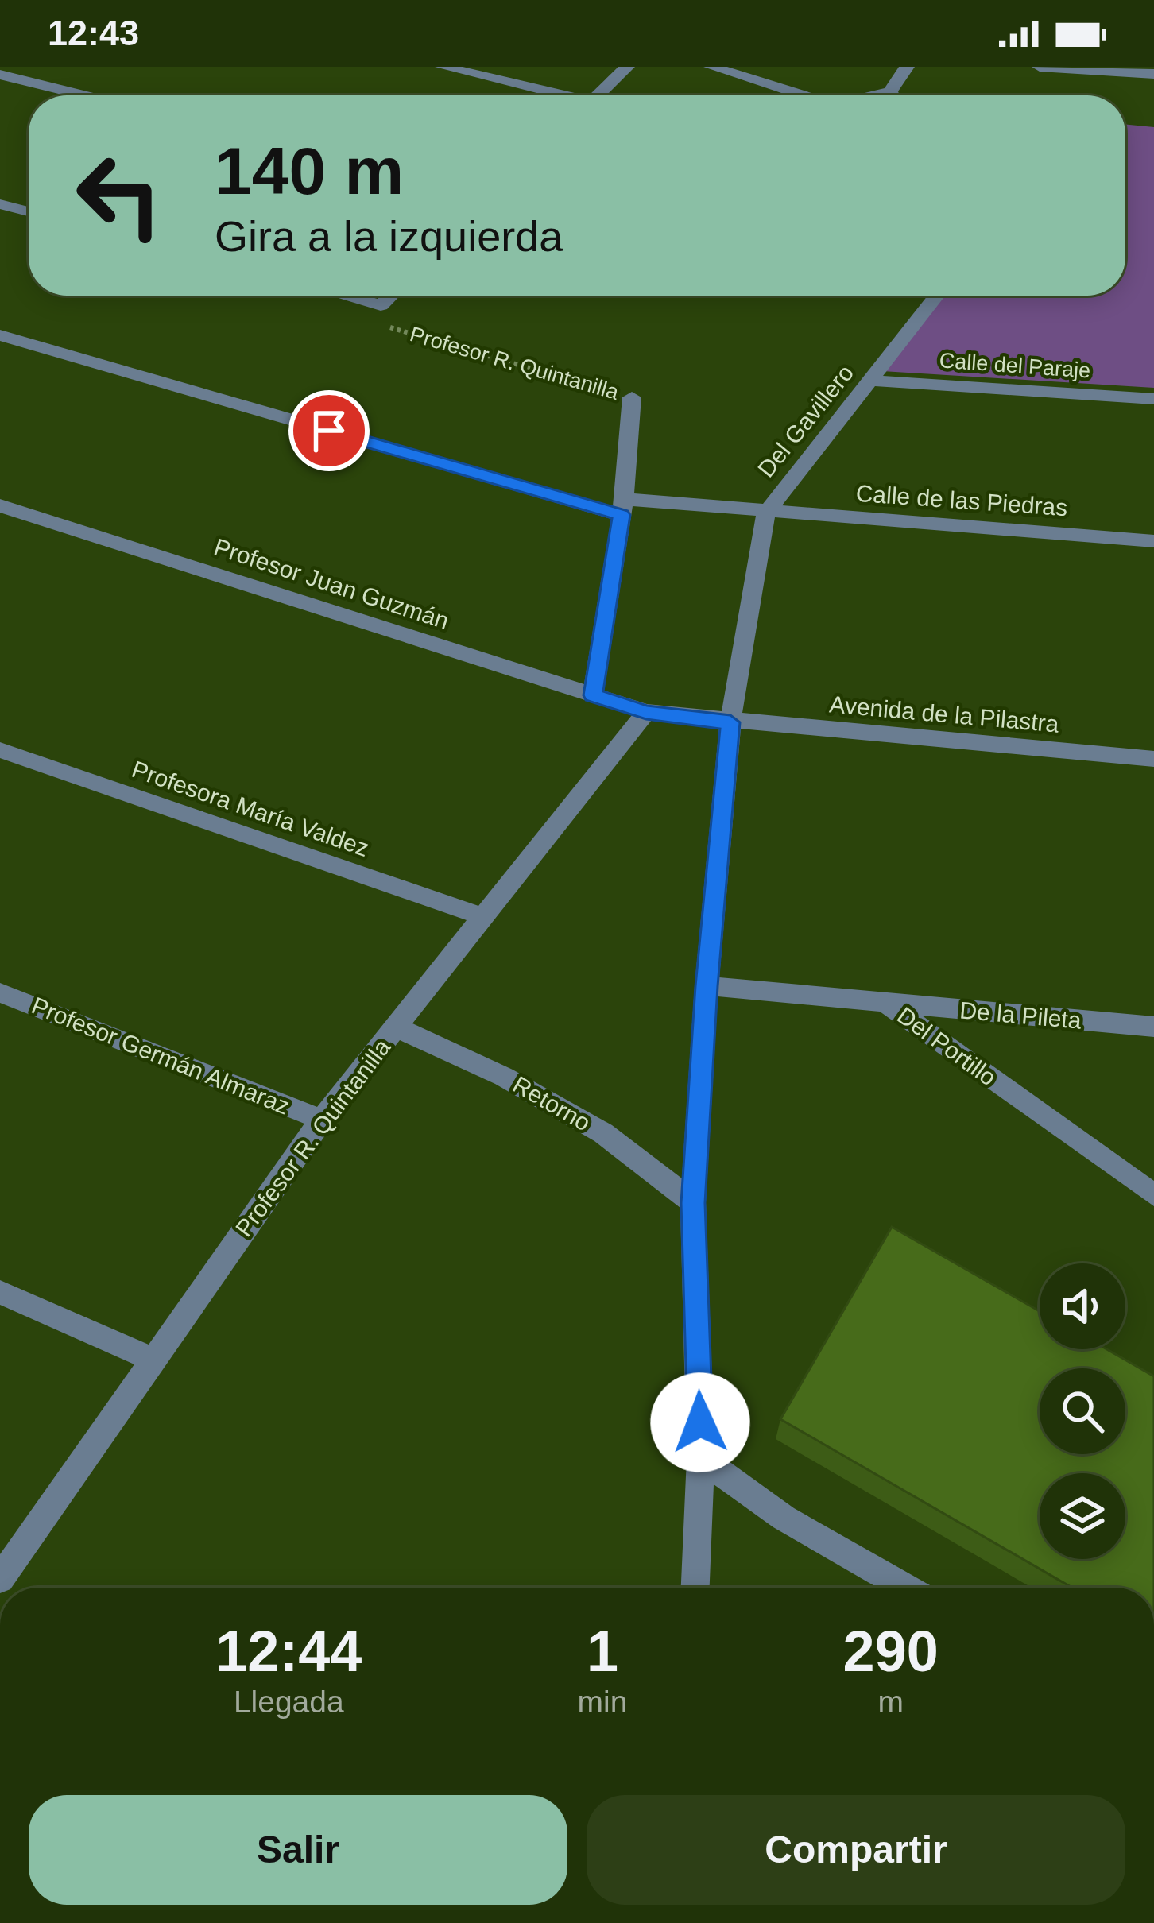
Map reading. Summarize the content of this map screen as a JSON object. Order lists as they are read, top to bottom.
{
  "streets": {
    "street": [
      "Profesor R. Quintanilla",
      "Calle del Paraje",
      "Del Gavillero",
      "Calle de las Piedras",
      "Profesor Juan Guzmán",
      "Avenida de la Pilastra",
      "Profesora María Valdez",
      "De la Pileta",
      "Del Portillo",
      "Profesor Germán Almaraz",
      "Retorno"
    ]
  },
  "crossings": [
    ["Profesor R. Quintanilla", "Calle de las Piedras"],
    ["Profesor R. Quintanilla", "Profesor Juan Guzmán"],
    ["Profesor R. Quintanilla", "Avenida de la Pilastra"],
    ["Profesor R. Quintanilla", "Profesora María Valdez"],
    ["Profesor R. Quintanilla", "Profesor Germán Almaraz"],
    ["Profesor R. Quintanilla", "Retorno"],
    ["Calle del Paraje", "Del Gavillero"],
    ["Del Gavillero", "Calle de las Piedras"],
    ["Del Gavillero", "Avenida de la Pilastra"],
    ["Del Gavillero", "Del Portillo"],
    ["Del Gavillero", "Retorno"],
    ["Profesor Juan Guzmán", "Avenida de la Pilastra"],
    ["De la Pileta", "Del Portillo"]
  ],
  "page": {
    "status": "12:43",
    "turn": ["140 m", "Gira a la izquierda"],
    "eta": [
      "12:44",
      "Llegada",
      "1",
      "min",
      "290",
      "m"
    ],
    "buttons": ["Salir", "Compartir"]
  }
}
